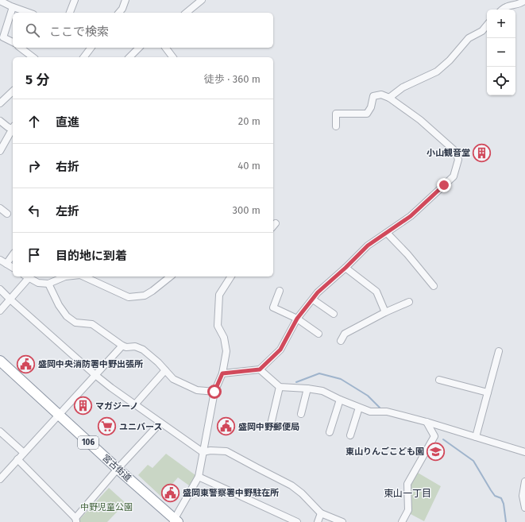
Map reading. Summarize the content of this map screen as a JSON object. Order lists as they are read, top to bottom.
{
  "streets": {
    "highway": ["106", "宮古街道"]
  },
  "districts": ["東山一丁目"],
  "parks": ["中野児童公園"],
  "places": {
    "building": ["小山観音堂", "マガジーノ"],
    "public building": ["盛岡中央消防署中野出張所", "盛岡中野郵便局", "盛岡東警察署中野駐在所"],
    "supermarket": ["ユニバース"],
    "school or university": ["東山りんごこども園"]
  },
  "page": {
    "map_buttons": ["+", "−"],
    "search": "ここで検索",
    "heading": ["5 分", "徒歩 · 360 m"],
    "list": [
      ["直進", "20 m"],
      ["右折", "40 m"],
      ["左折", "300 m"],
      "目的地に到着"
    ]
  }
}
